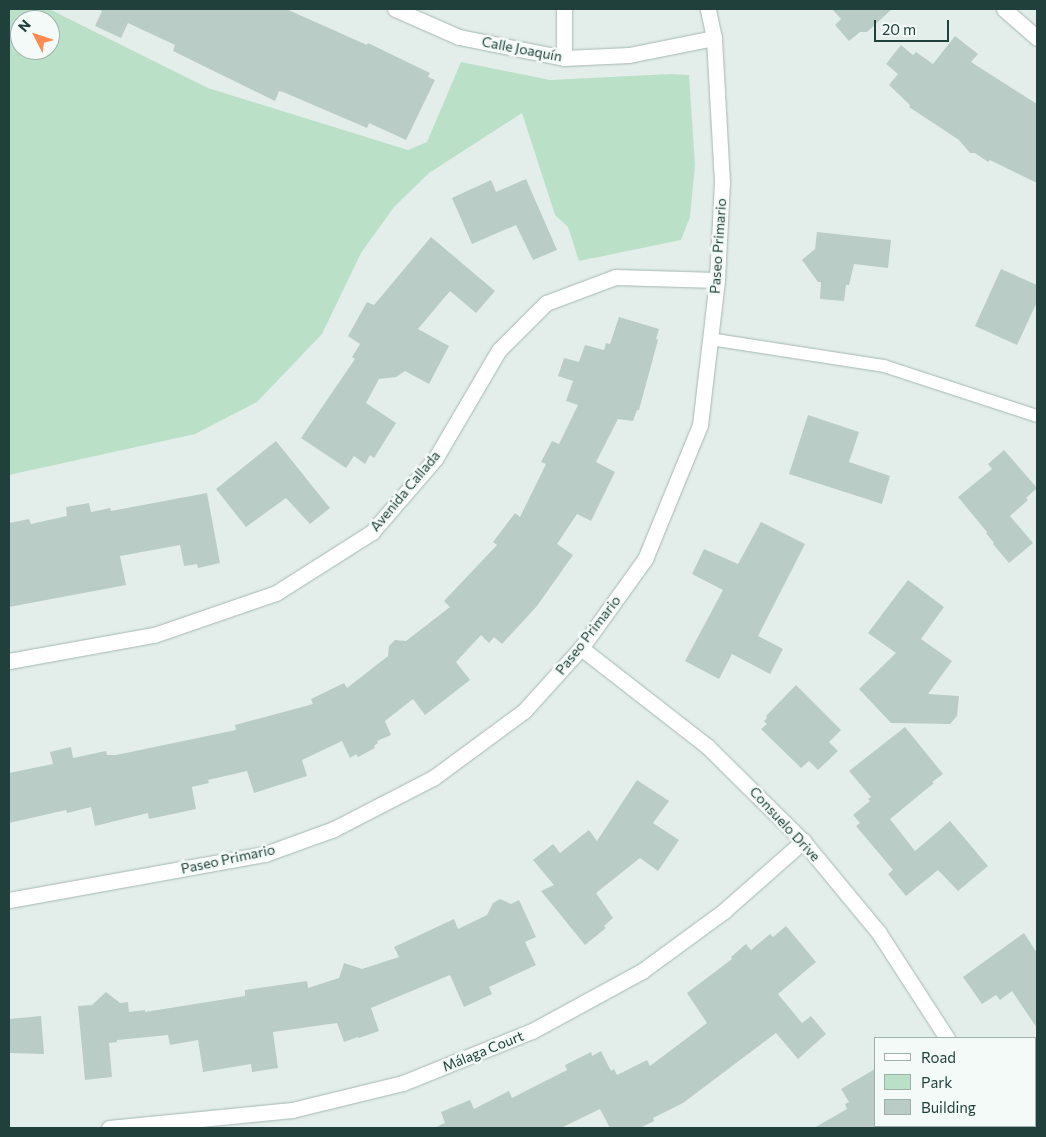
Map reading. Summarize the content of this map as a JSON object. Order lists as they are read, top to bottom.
{
  "streets": {
    "street": [
      "Calle Joaquín",
      "Paseo Primario",
      "Avenida Callada",
      "Consuelo Drive",
      "Málaga Court"
    ]
  },
  "crossings": [
    ["Calle Joaquín", "Paseo Primario"],
    ["Paseo Primario", "Avenida Callada"],
    ["Paseo Primario", "Consuelo Drive"],
    ["Consuelo Drive", "Málaga Court"]
  ],
  "legend": ["Road", "Park", "Building"],
  "scale_bar": "20 m",
  "north": "top left"
}
